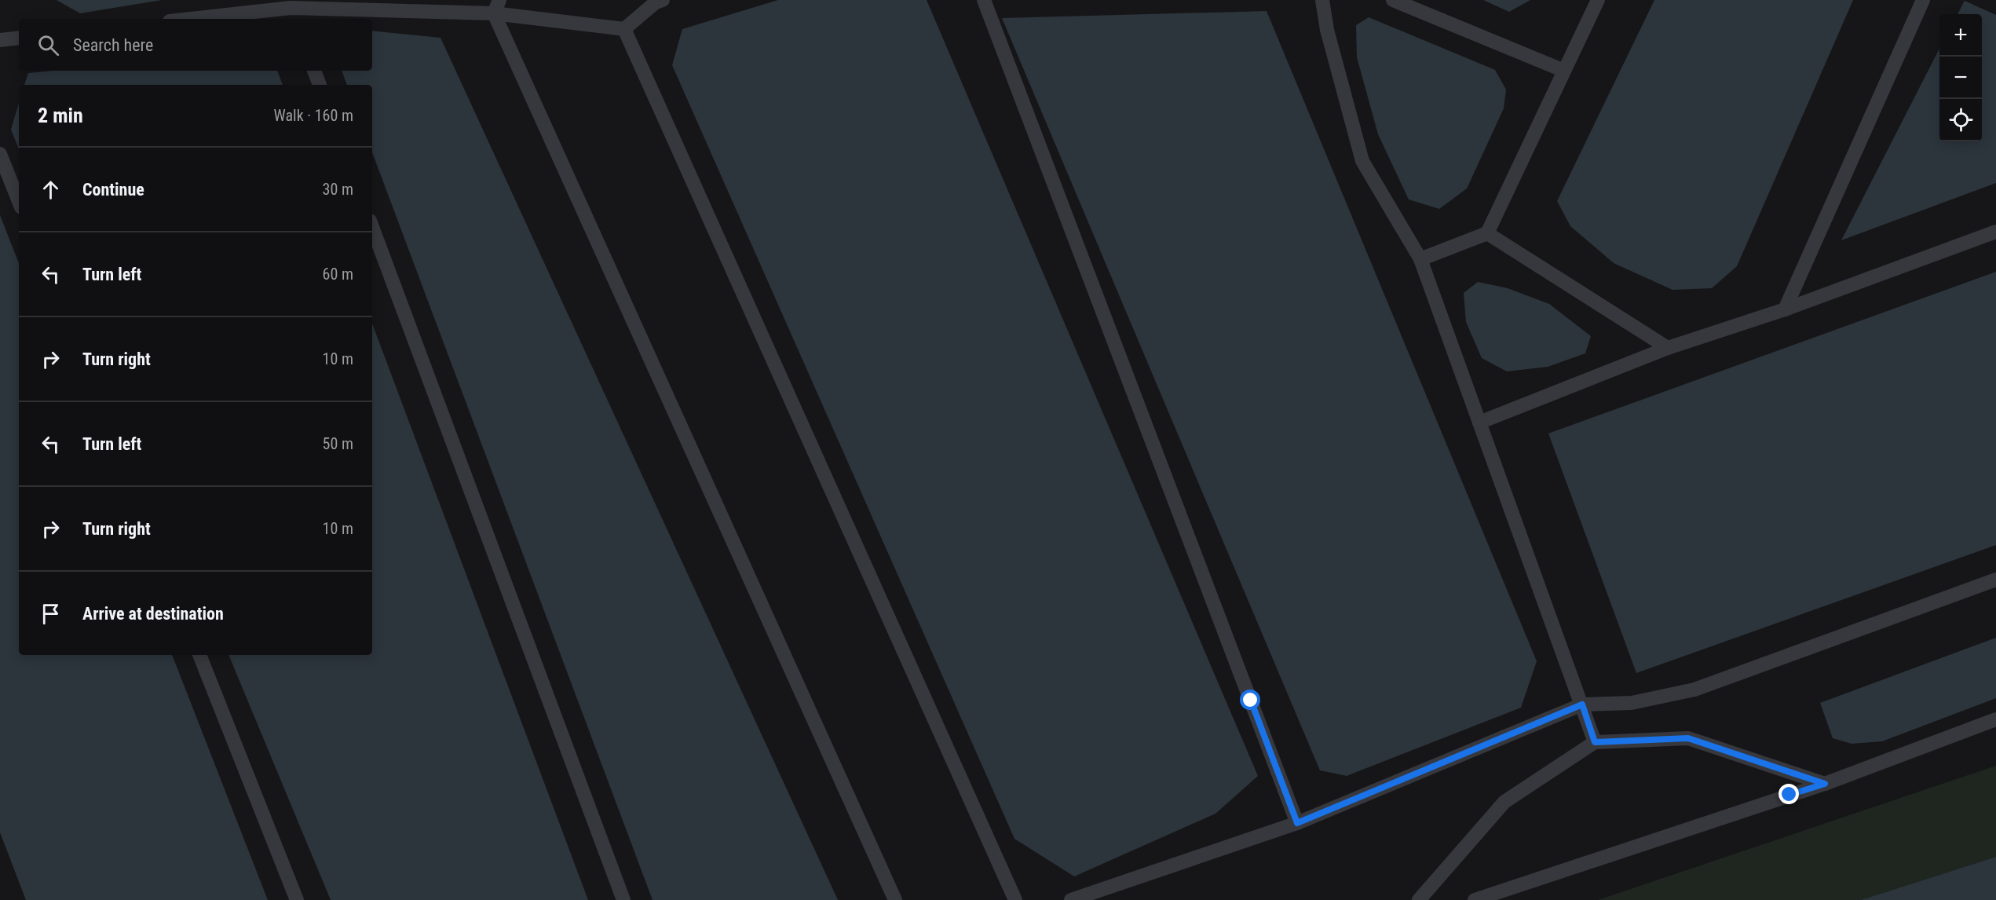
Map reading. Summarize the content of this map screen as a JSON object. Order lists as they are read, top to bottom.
{
  "page": {
    "map_buttons": ["+", "−"],
    "search": "Search here",
    "heading": ["2 min", "Walk · 160 m"],
    "list": [
      ["Continue", "30 m"],
      ["Turn left", "60 m"],
      ["Turn right", "10 m"],
      ["Turn left", "50 m"],
      ["Turn right", "10 m"],
      "Arrive at destination"
    ]
  }
}
